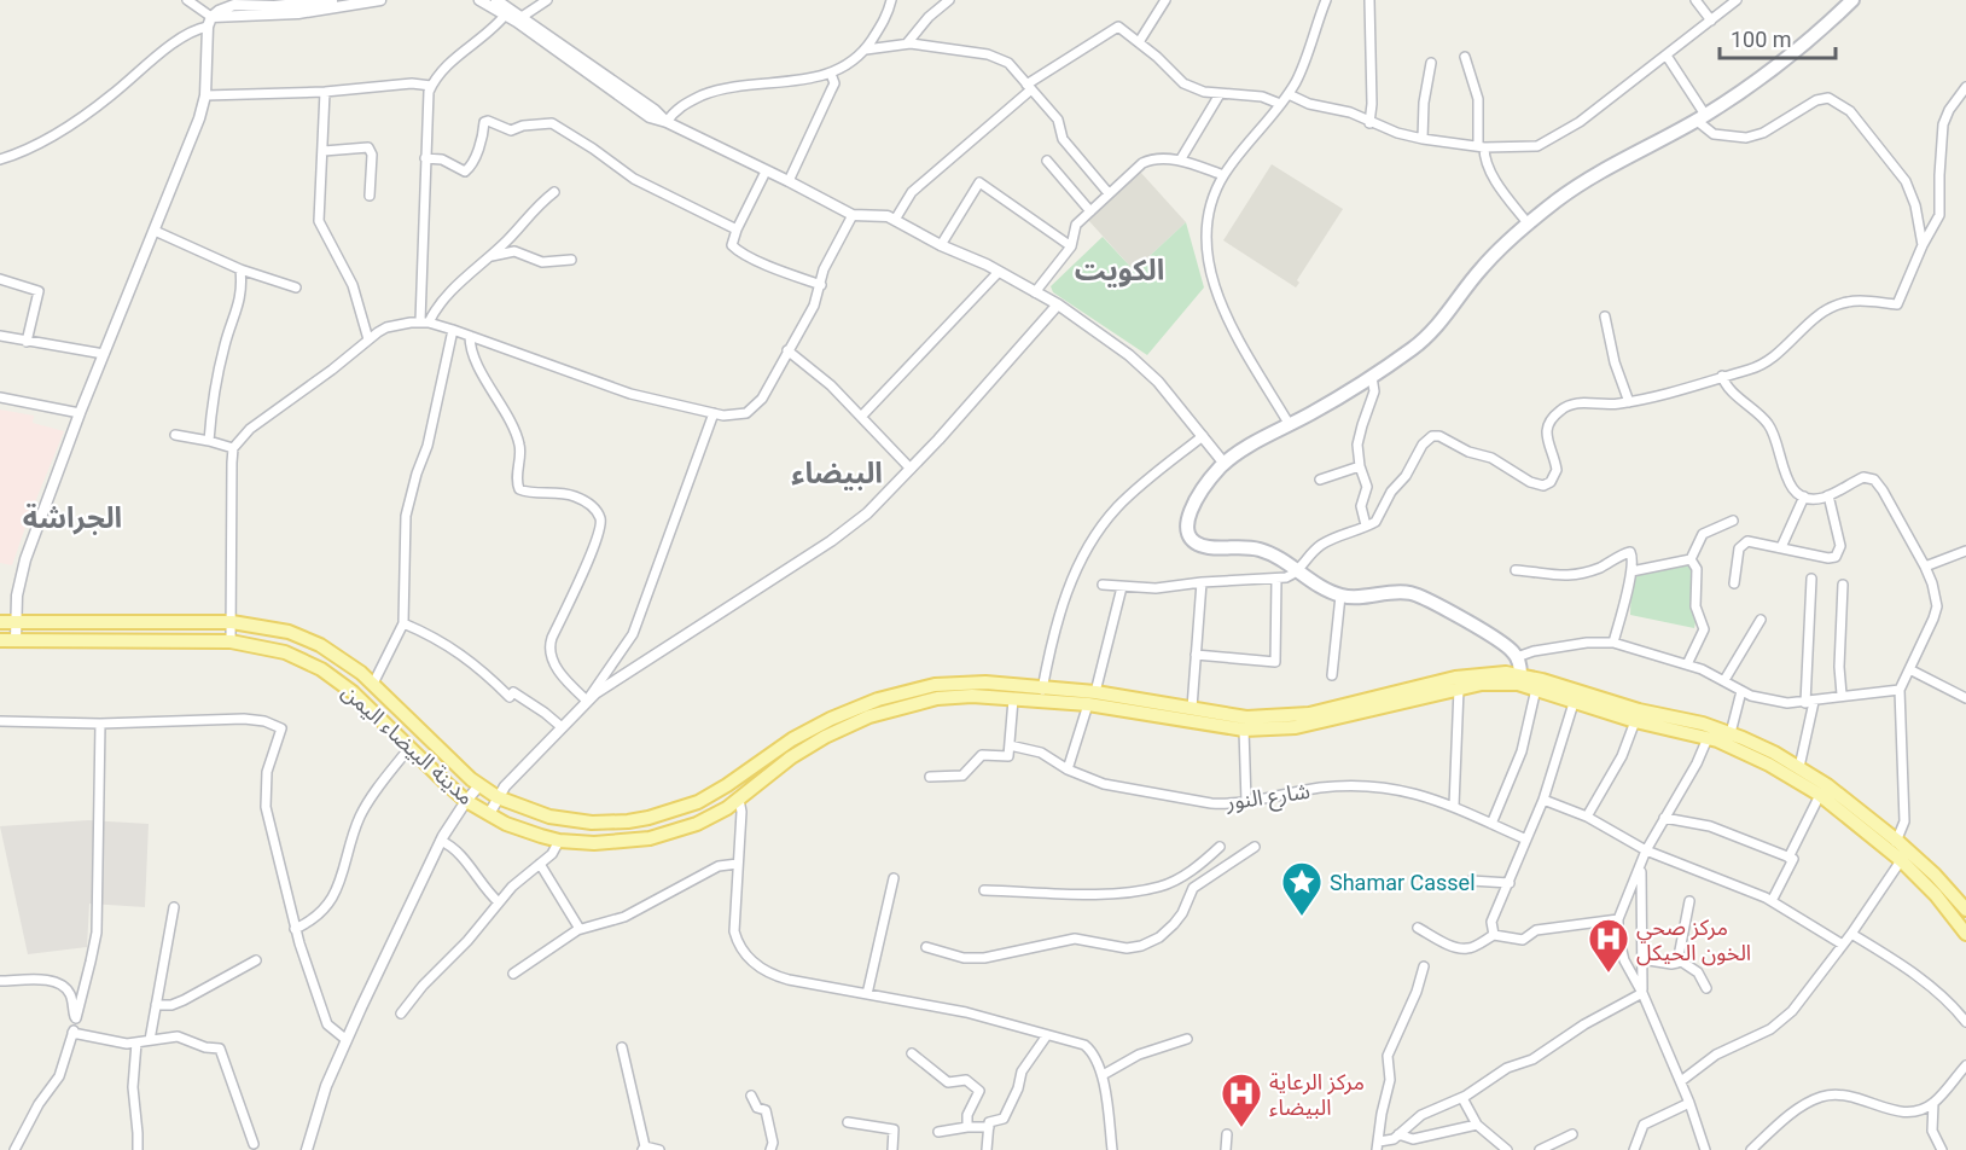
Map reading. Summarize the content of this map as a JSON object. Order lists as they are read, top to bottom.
{
  "streets": {
    "main road": ["مدينة البيضاء اليمن"],
    "street": ["شارع النور"]
  },
  "districts": ["الكويت", "البيضاء", "الجراشة"],
  "places": {
    "place": ["Shamar Cassel"],
    "hospital": ["مركز صحي الخون الحيكل", "مركز الرعاية البيضاء"]
  },
  "scale_bar": "100 m"
}
